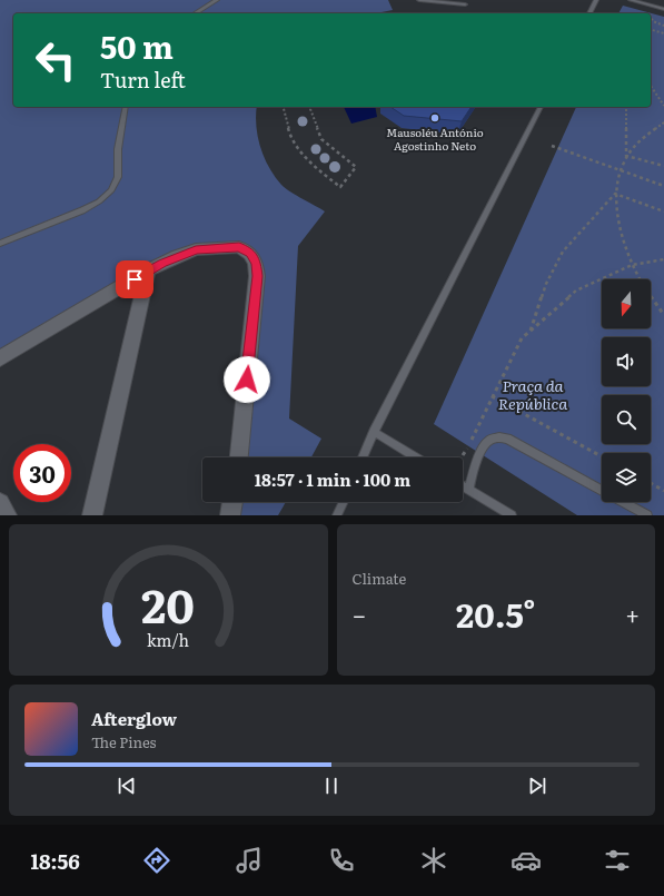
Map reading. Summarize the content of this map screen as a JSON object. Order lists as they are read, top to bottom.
{
  "parks": ["Praça da República"],
  "places": ["Mausoléu António Agostinho Neto"],
  "north": "bottom",
  "page": {
    "turn": ["50 m", "Turn left"],
    "limit": "30",
    "trip": "18:57 · 1 min · 100 m",
    "tile": "Climate",
    "heat": ["−", "20.5°", "+"],
    "song": ["Afterglow", "The Pines"],
    "tabs": "18:56",
    "gauge": ["20", "km/h"]
  }
}
